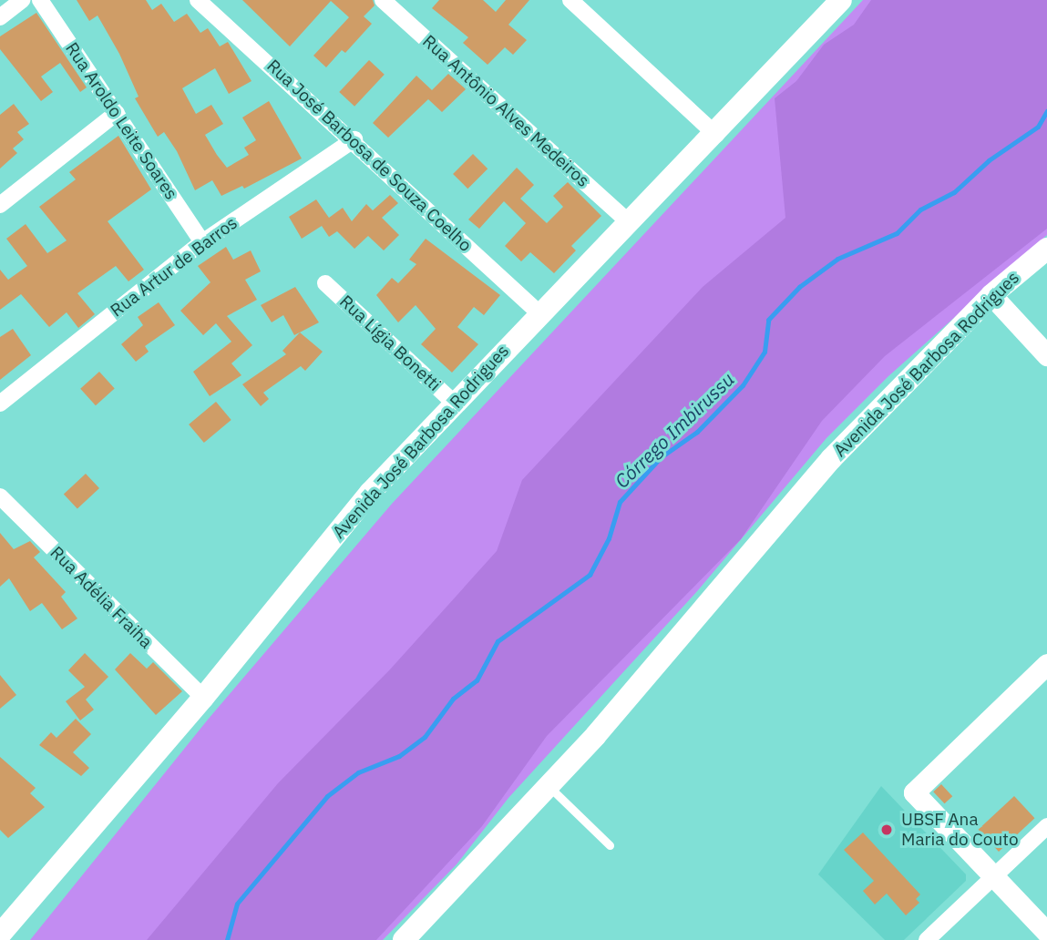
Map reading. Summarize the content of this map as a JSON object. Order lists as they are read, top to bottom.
{
  "streets": {
    "main road": ["Avenida José Barbosa Rodrigues"],
    "street": [
      "Rua Antônio Alves Medeiros",
      "Rua Aroldo Leite Soares",
      "Rua José Barbosa de Souza Coelho",
      "Rua Artur de Barros",
      "Rua Lígia Bonetti",
      "Rua Adélia Fraiha"
    ]
  },
  "crossings": [
    ["Rua Antônio Alves Medeiros", "Avenida José Barbosa Rodrigues"],
    ["Rua Aroldo Leite Soares", "Rua Artur de Barros"],
    ["Rua José Barbosa de Souza Coelho", "Rua Artur de Barros"],
    ["Rua José Barbosa de Souza Coelho", "Avenida José Barbosa Rodrigues"],
    ["Rua Lígia Bonetti", "Avenida José Barbosa Rodrigues"],
    ["Avenida José Barbosa Rodrigues", "Rua Adélia Fraiha"]
  ],
  "water": ["Córrego Imbirussu"],
  "places": ["UBSF Ana Maria do Couto"]
}
